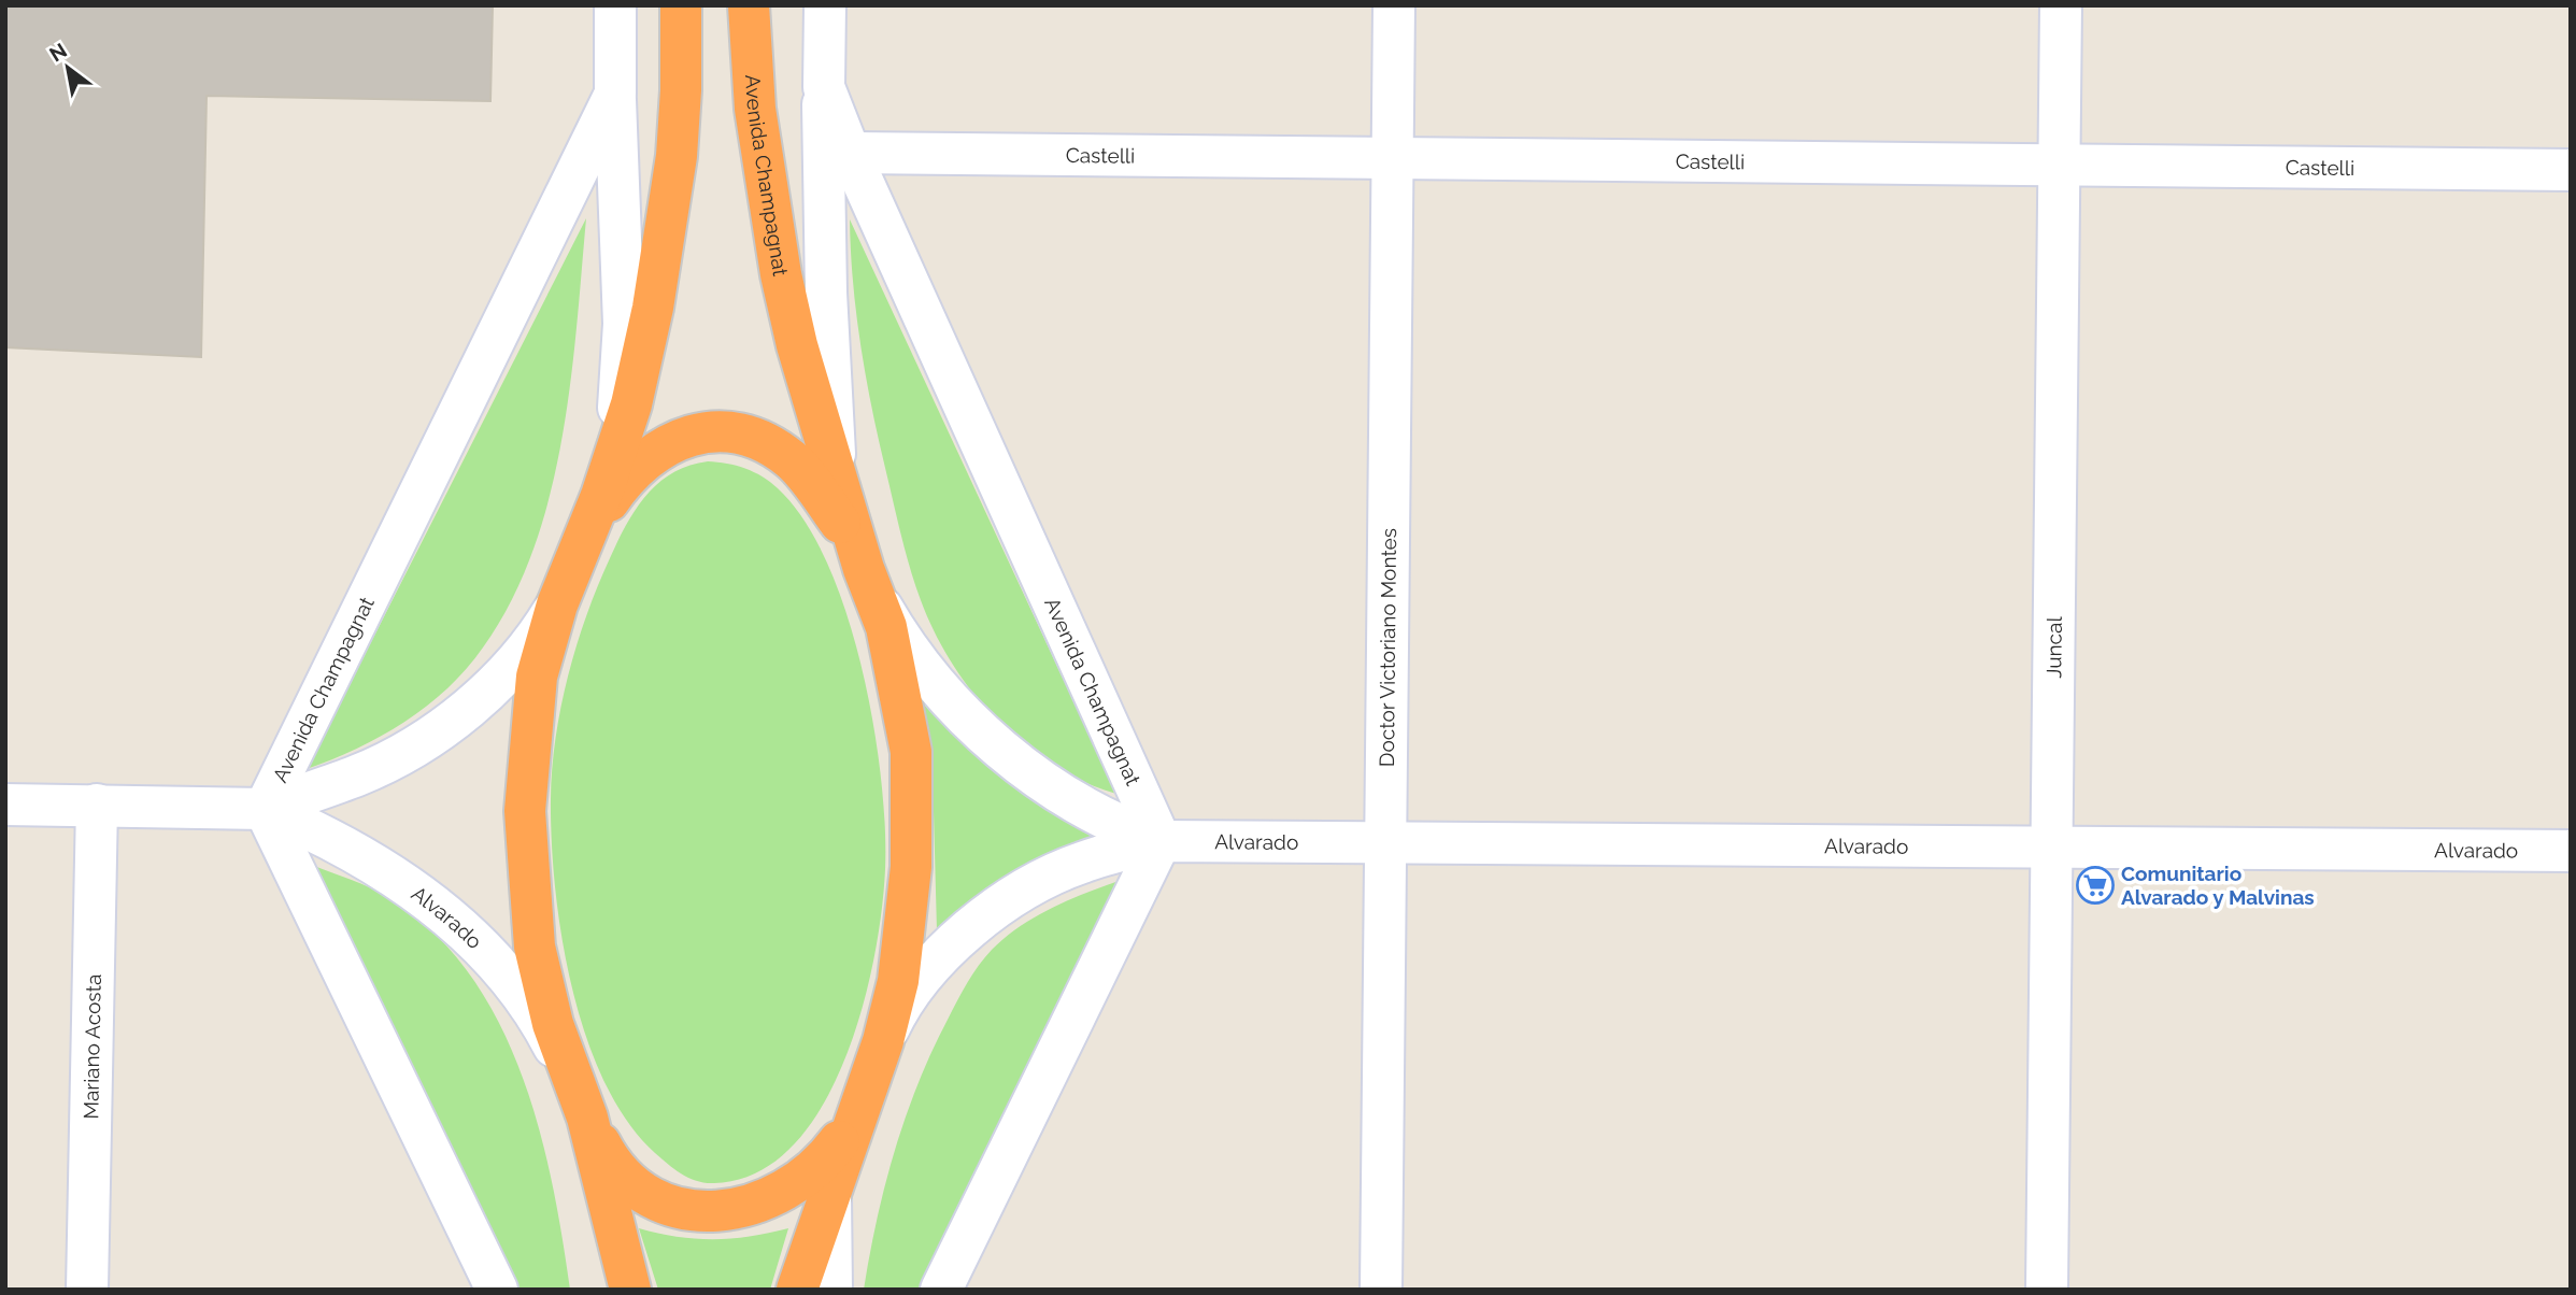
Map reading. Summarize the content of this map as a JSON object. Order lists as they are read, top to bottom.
{
  "streets": {
    "highway": ["Avenida Champagnat"],
    "street": [
      "Castelli",
      "Doctor Victoriano Montes",
      "Juncal",
      "Alvarado",
      "Mariano Acosta"
    ]
  },
  "crossings": [
    ["Castelli", "Avenida Champagnat"],
    ["Castelli", "Doctor Victoriano Montes"],
    ["Castelli", "Juncal"],
    ["Avenida Champagnat", "Alvarado"],
    ["Doctor Victoriano Montes", "Alvarado"],
    ["Juncal", "Alvarado"],
    ["Alvarado", "Mariano Acosta"]
  ],
  "places": {
    "supermarket": ["Comunitario Alvarado y Malvinas"]
  },
  "north": "top left"
}
